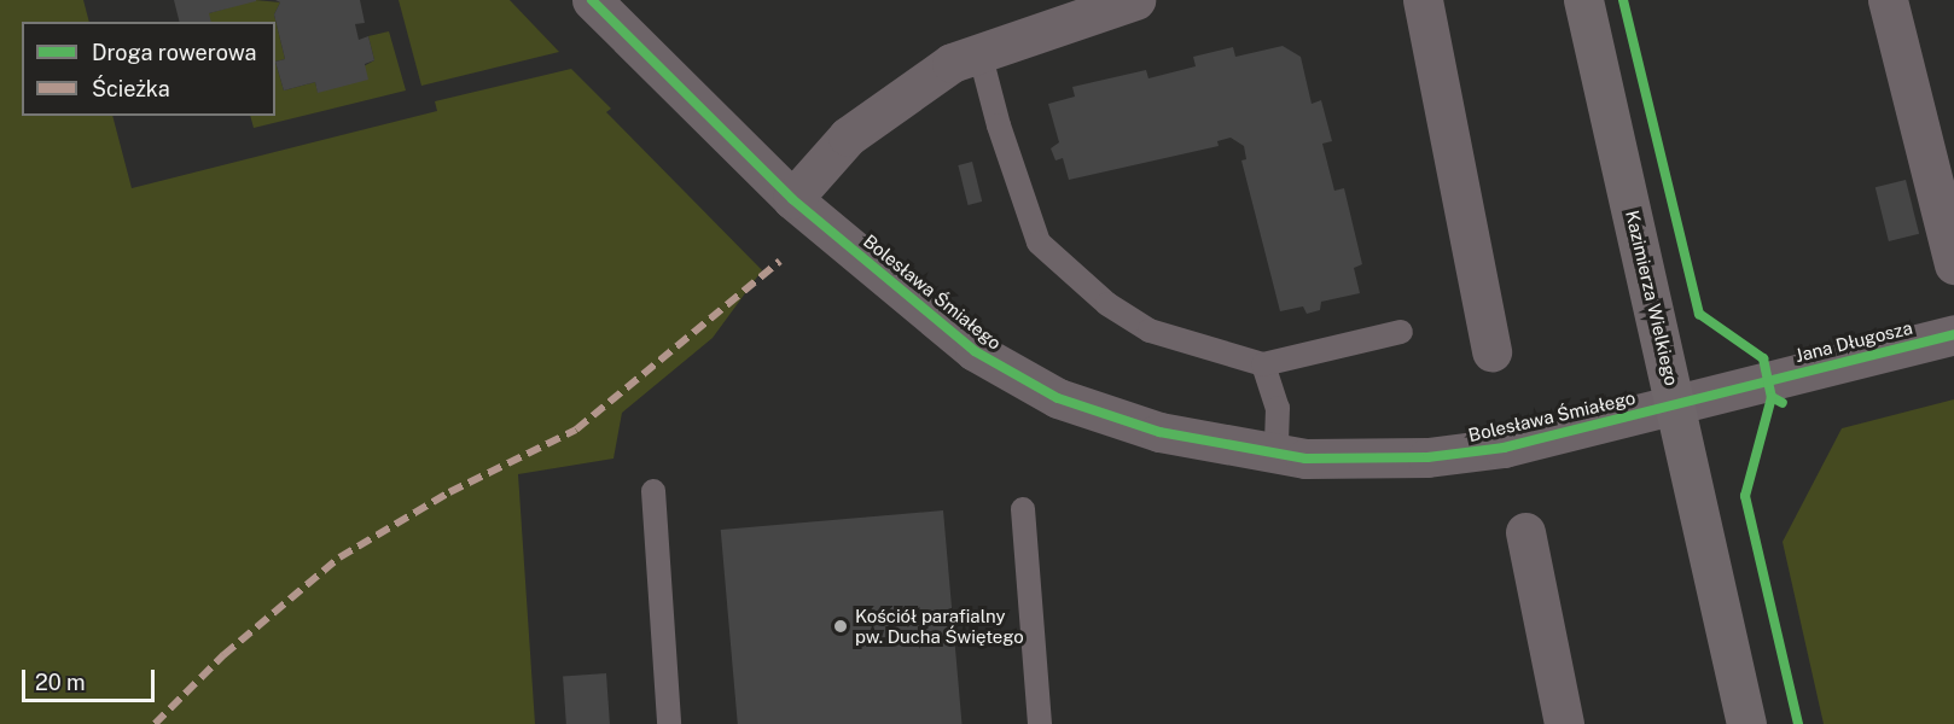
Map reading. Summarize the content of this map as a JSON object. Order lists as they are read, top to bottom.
{
  "streets": {
    "street": ["Bolesława Śmiałego", "Kazimierza Wielkiego", "Jana Długosza"]
  },
  "crossings": [
    ["Bolesława Śmiałego", "Kazimierza Wielkiego"],
    ["Bolesława Śmiałego", "Jana Długosza"],
    ["Kazimierza Wielkiego", "Jana Długosza"]
  ],
  "places": ["Kościół parafialny pw. Ducha Świętego"],
  "legend": ["Droga rowerowa", "Ścieżka"],
  "scale_bar": "20 m"
}
